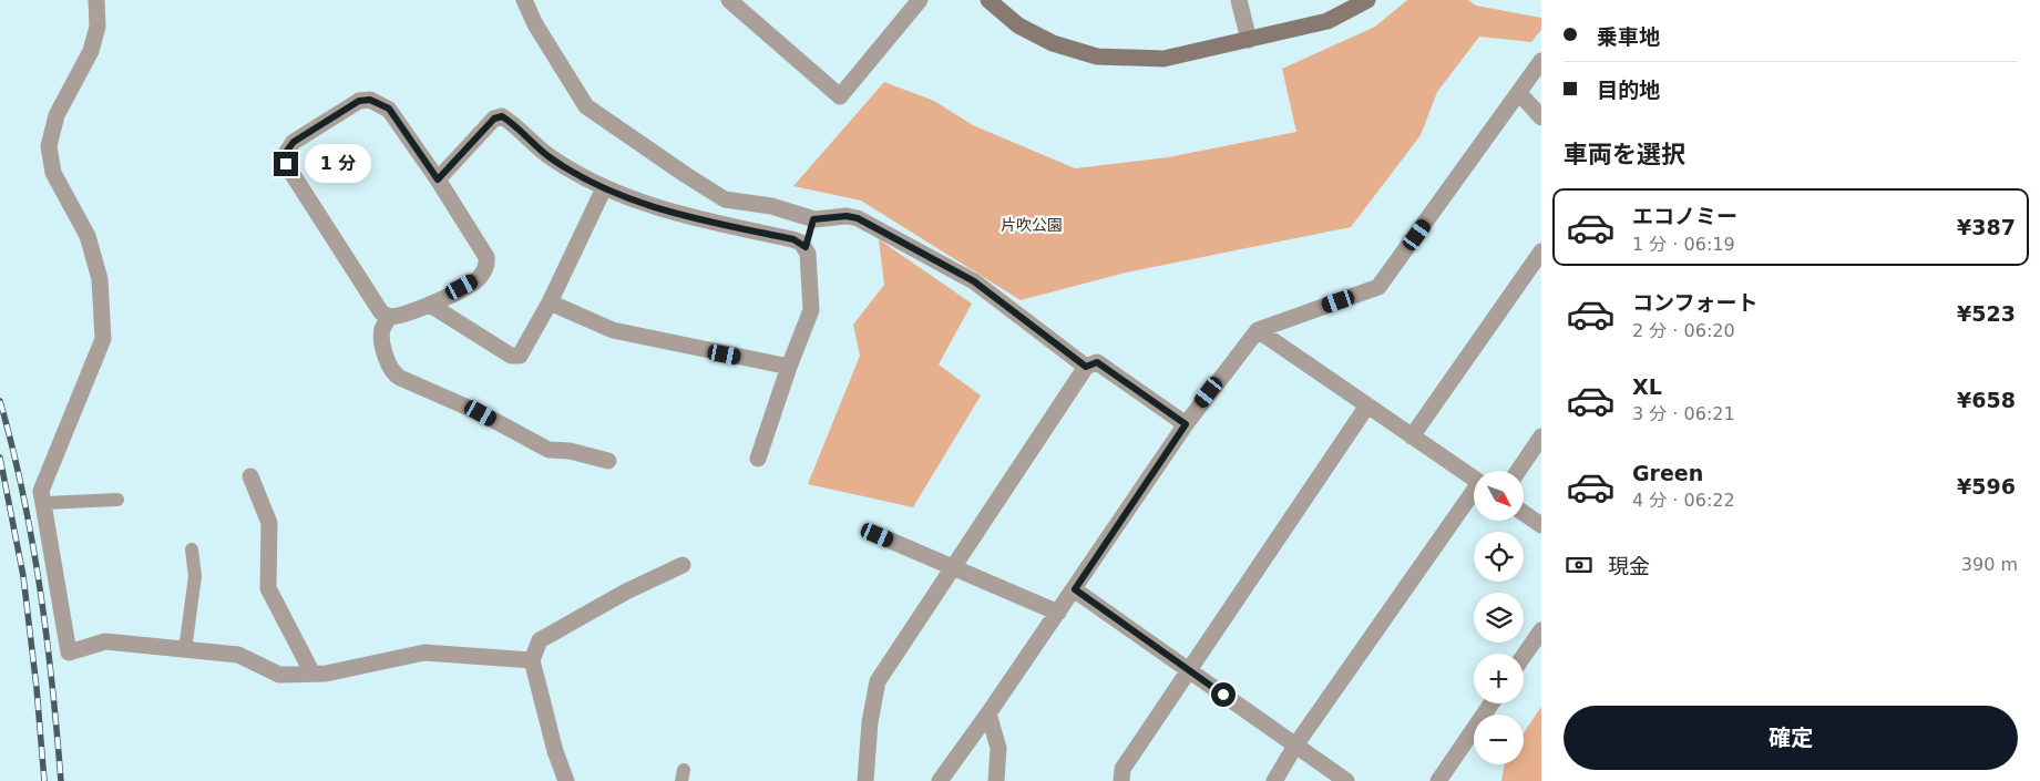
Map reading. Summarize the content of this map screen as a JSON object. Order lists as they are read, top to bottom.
{
  "parks": ["片吹公園"],
  "north": "bottom right",
  "page": {
    "banner": ["乗車地", "目的地"],
    "heading": "車両を選択",
    "bubble": "1 分",
    "list": [
      {
        "name": "エコノミー",
        "note": "1 分 · 06:19",
        "value": "¥387"
      },
      {
        "name": "コンフォート",
        "note": "2 分 · 06:20",
        "value": "¥523"
      },
      {
        "name": "XL",
        "note": "3 分 · 06:21",
        "value": "¥658"
      },
      {
        "name": "Green",
        "note": "4 分 · 06:22",
        "value": "¥596"
      }
    ],
    "map_buttons": ["+", "−"],
    "pay": ["現金", "390 m"],
    "buttons": "確定"
  }
}
